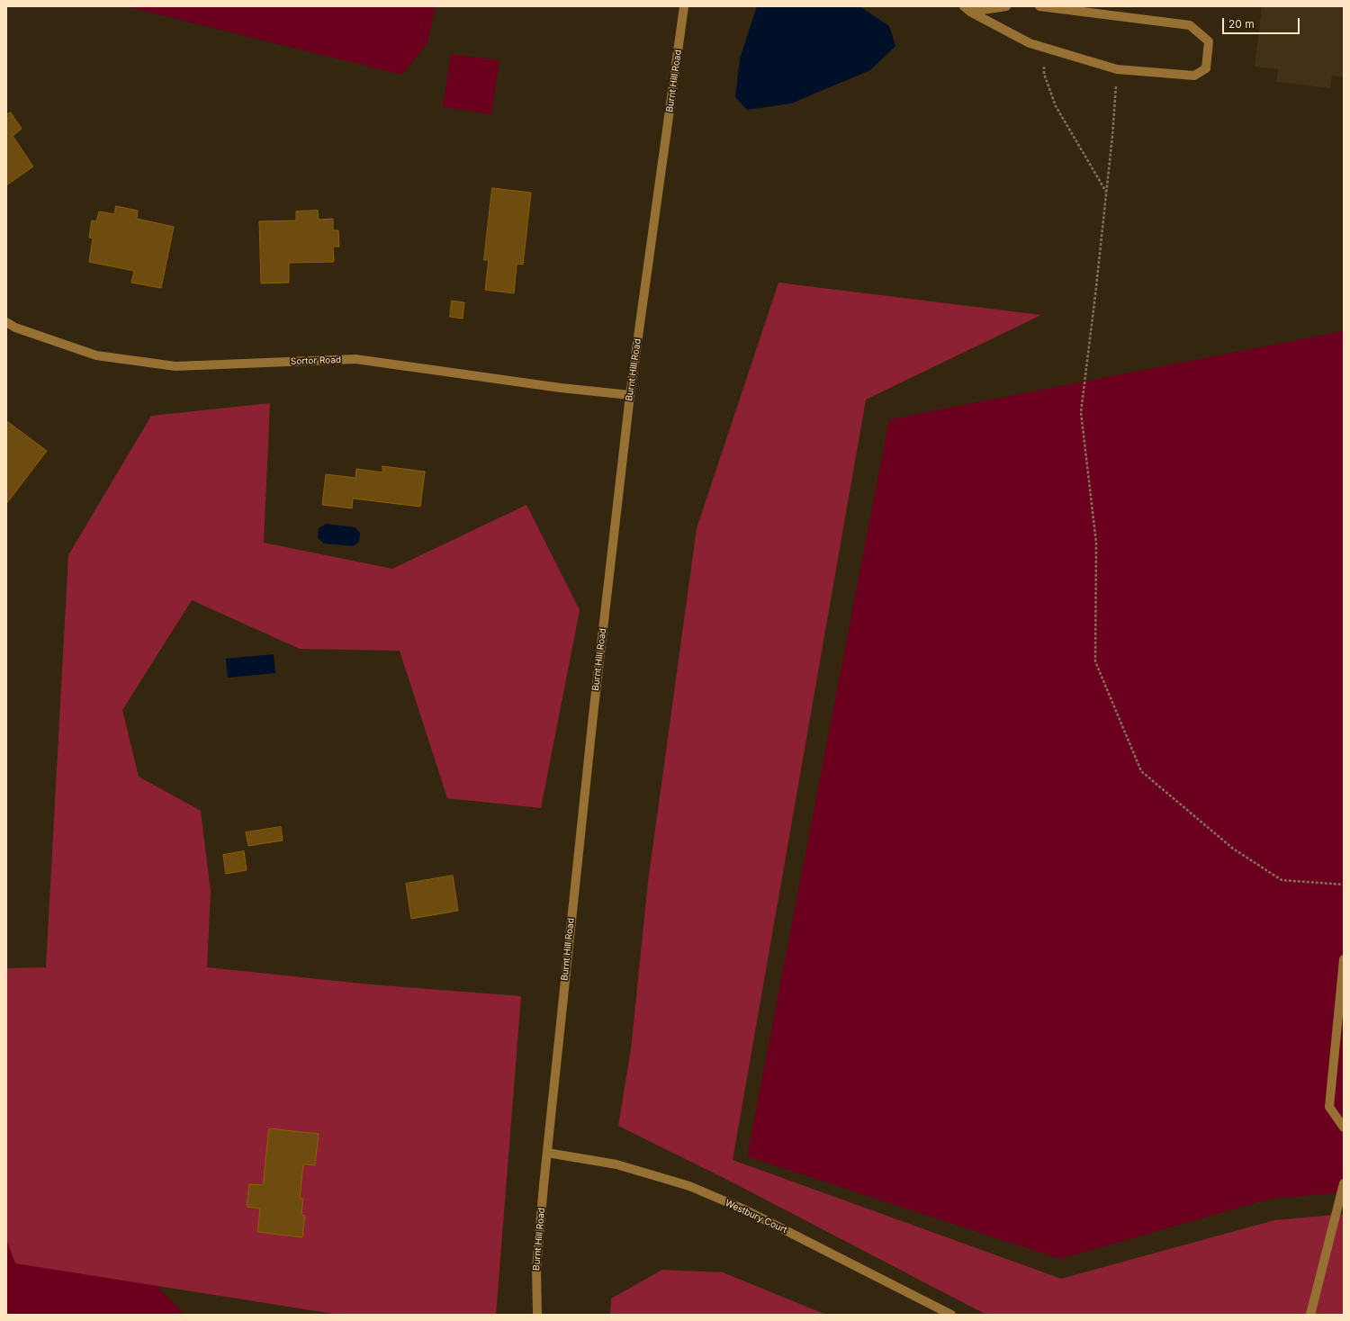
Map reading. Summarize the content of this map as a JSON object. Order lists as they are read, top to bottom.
{
  "streets": {
    "street": ["Burnt Hill Road", "Sortor Road", "Westbury Court"]
  },
  "crossings": [
    ["Burnt Hill Road", "Sortor Road"],
    ["Burnt Hill Road", "Westbury Court"]
  ],
  "scale_bar": "20 m"
}
